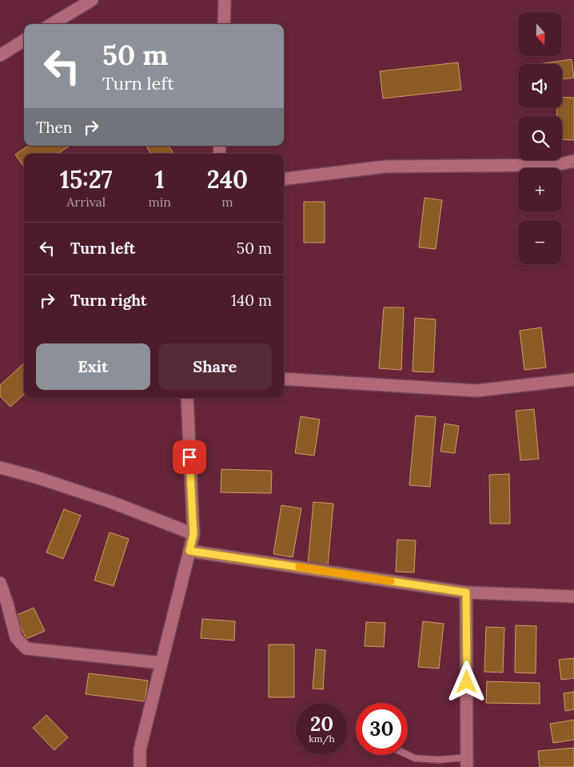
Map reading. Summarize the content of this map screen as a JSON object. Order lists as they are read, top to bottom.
{
  "north": "bottom",
  "page": {
    "map_buttons": ["+", "−"],
    "turn": ["50 m", "Turn left"],
    "then": "Then",
    "eta": [
      "15:27",
      "Arrival",
      "1",
      "min",
      "240",
      "m"
    ],
    "list": [
      {
        "name": "Turn left",
        "value": "50 m"
      },
      {
        "name": "Turn right",
        "value": "140 m"
      }
    ],
    "buttons": ["Exit", "Share"],
    "speed": "20 km/h",
    "limit": "30"
  }
}
